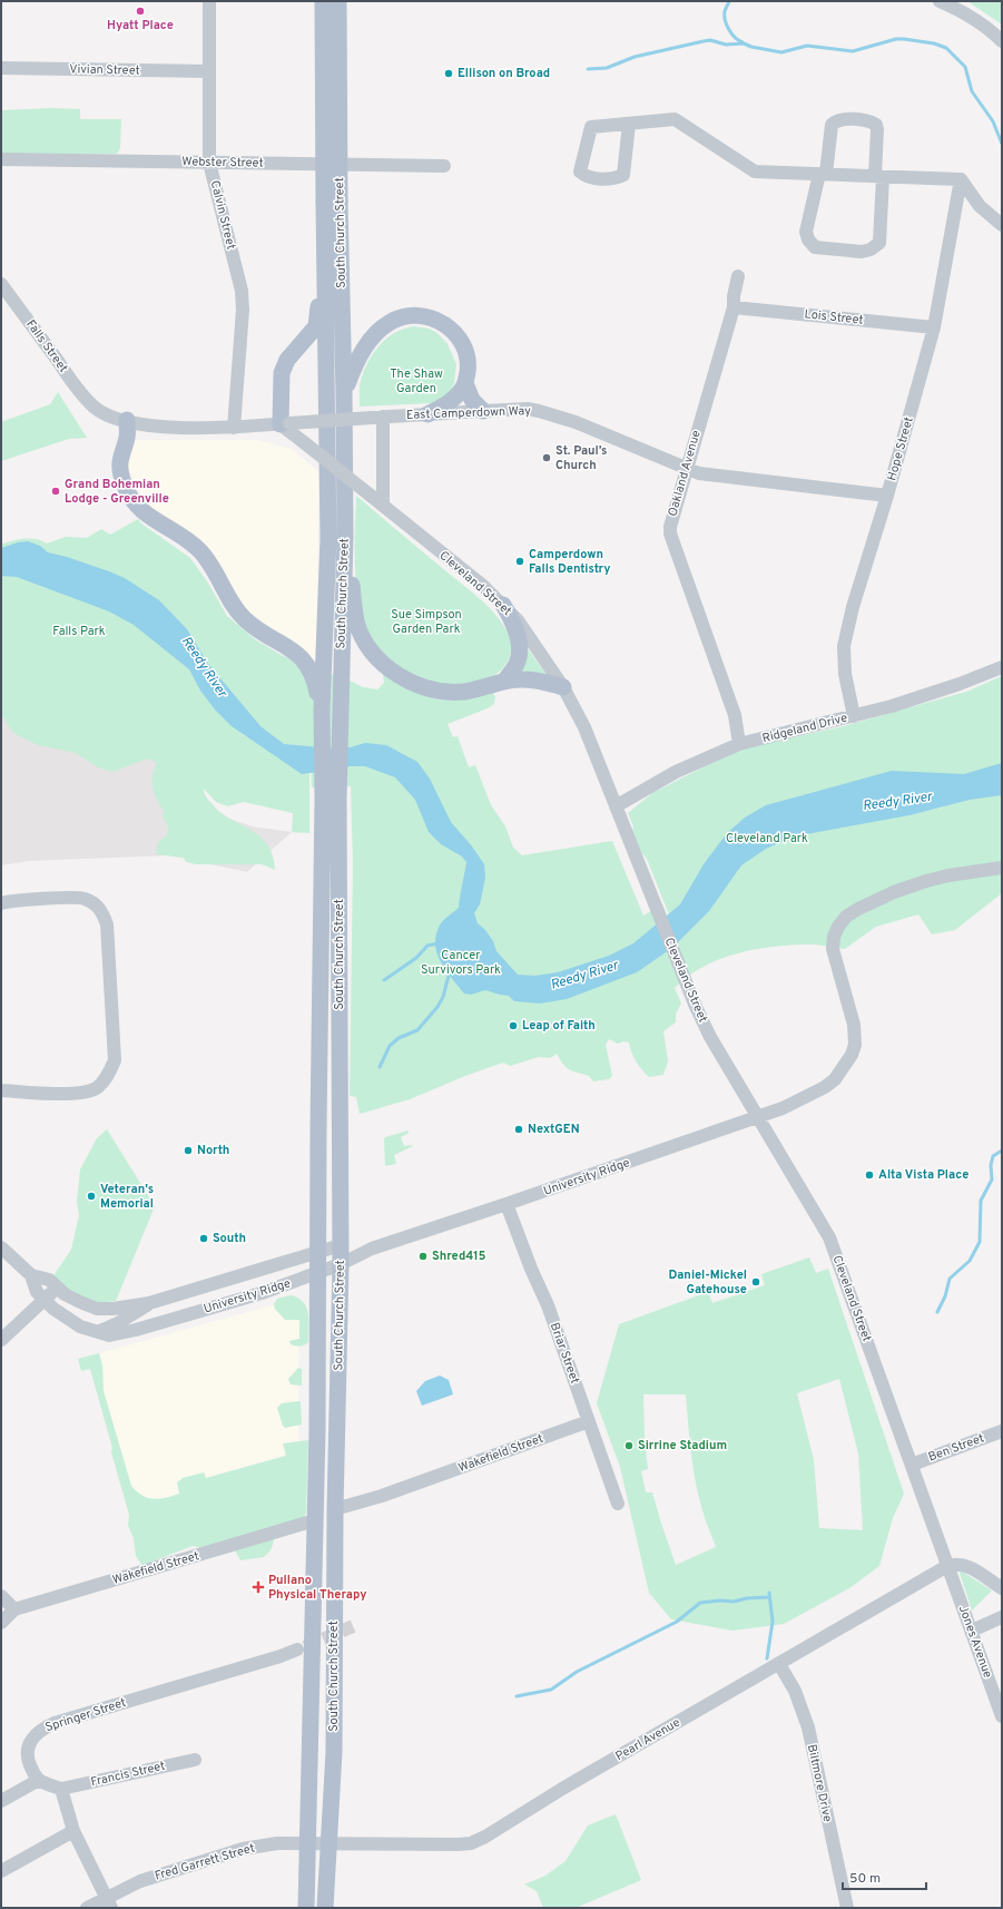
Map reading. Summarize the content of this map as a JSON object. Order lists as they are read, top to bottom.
{
  "streets": {
    "main road": ["South Church Street"],
    "street": [
      "Vivian Street",
      "Webster Street",
      "Calvin Street",
      "Lois Street",
      "Falls Street",
      "East Camperdown Way",
      "Hope Street",
      "Oakland Avenue",
      "Cleveland Street",
      "Ridgeland Drive",
      "University Ridge",
      "Briar Street",
      "Ben Street",
      "Wakefield Street",
      "Jones Avenue",
      "Springer Street",
      "Pearl Avenue",
      "Francis Street",
      "Biltmore Drive",
      "Fred Garrett Street"
    ]
  },
  "crossings": [
    ["Vivian Street", "Calvin Street"],
    ["Webster Street", "Calvin Street"],
    ["Calvin Street", "East Camperdown Way"],
    ["South Church Street", "University Ridge"],
    ["South Church Street", "Wakefield Street"],
    ["South Church Street", "Pearl Avenue"],
    ["South Church Street", "Fred Garrett Street"],
    ["Lois Street", "Hope Street"],
    ["Lois Street", "Oakland Avenue"],
    ["Falls Street", "East Camperdown Way"],
    ["East Camperdown Way", "Hope Street"],
    ["East Camperdown Way", "Oakland Avenue"],
    ["East Camperdown Way", "Cleveland Street"],
    ["Hope Street", "Ridgeland Drive"],
    ["Oakland Avenue", "Ridgeland Drive"],
    ["Cleveland Street", "Ridgeland Drive"],
    ["Cleveland Street", "University Ridge"],
    ["Cleveland Street", "Ben Street"],
    ["Cleveland Street", "Jones Avenue"],
    ["Cleveland Street", "Pearl Avenue"],
    ["University Ridge", "Briar Street"],
    ["Briar Street", "Wakefield Street"],
    ["Jones Avenue", "Pearl Avenue"],
    ["Pearl Avenue", "Biltmore Drive"],
    ["Pearl Avenue", "Fred Garrett Street"]
  ],
  "water": ["Reedy River"],
  "parks": [
    "The Shaw Garden",
    "Sue Simpson Garden Park",
    "Falls Park",
    "Cleveland Park",
    "Cancer Survivors Park"
  ],
  "places": {
    "other": [
      "Hyatt Place",
      "Ellison on Broad",
      "St. Paul’s Church",
      "Grand Bohemian Lodge - Greenville",
      "Camperdown Falls Dentistry",
      "Leap of Faith",
      "NextGEN",
      "North",
      "Alta Vista Place",
      "Veteran's Memorial",
      "South",
      "Shred415",
      "Daniel-Mickel Gatehouse",
      "Sirrine Stadium"
    ],
    "health": ["Pullano Physical Therapy"]
  },
  "scale_bar": "50 m"
}
